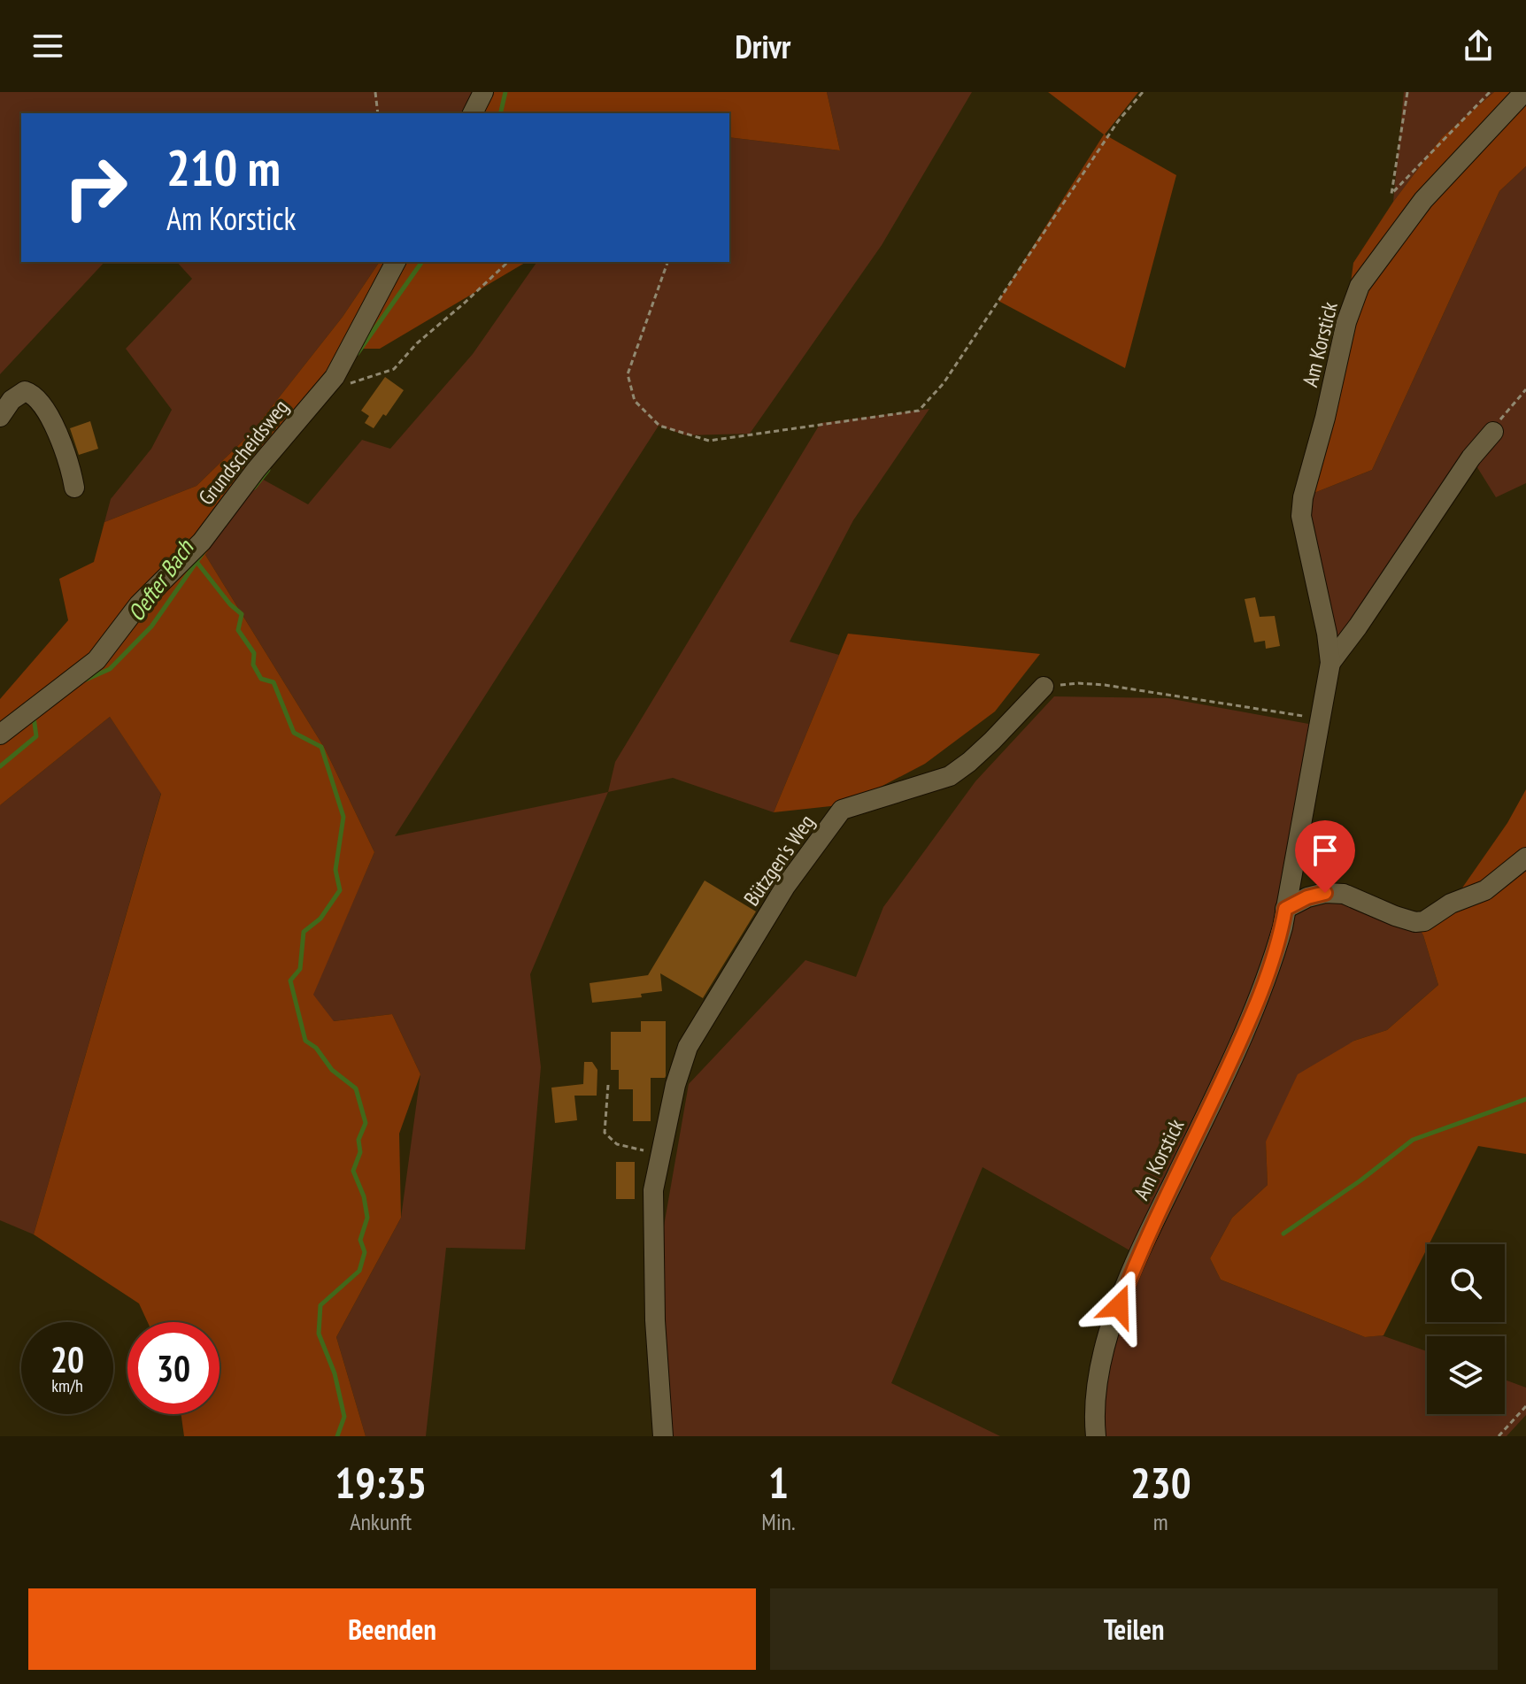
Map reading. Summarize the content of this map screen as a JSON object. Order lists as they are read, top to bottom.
{
  "streets": {
    "street": ["Am Korstick", "Grundscheidsweg", "Bützgen's Weg"]
  },
  "water": ["Oefter Bach"],
  "page": {
    "header": "Drivr",
    "turn": ["210 m", "Am Korstick"],
    "speed": "20 km/h",
    "limit": "30",
    "eta": [
      "19:35",
      "Ankunft",
      "1",
      "Min.",
      "230",
      "m"
    ],
    "buttons": ["Beenden", "Teilen"]
  }
}
